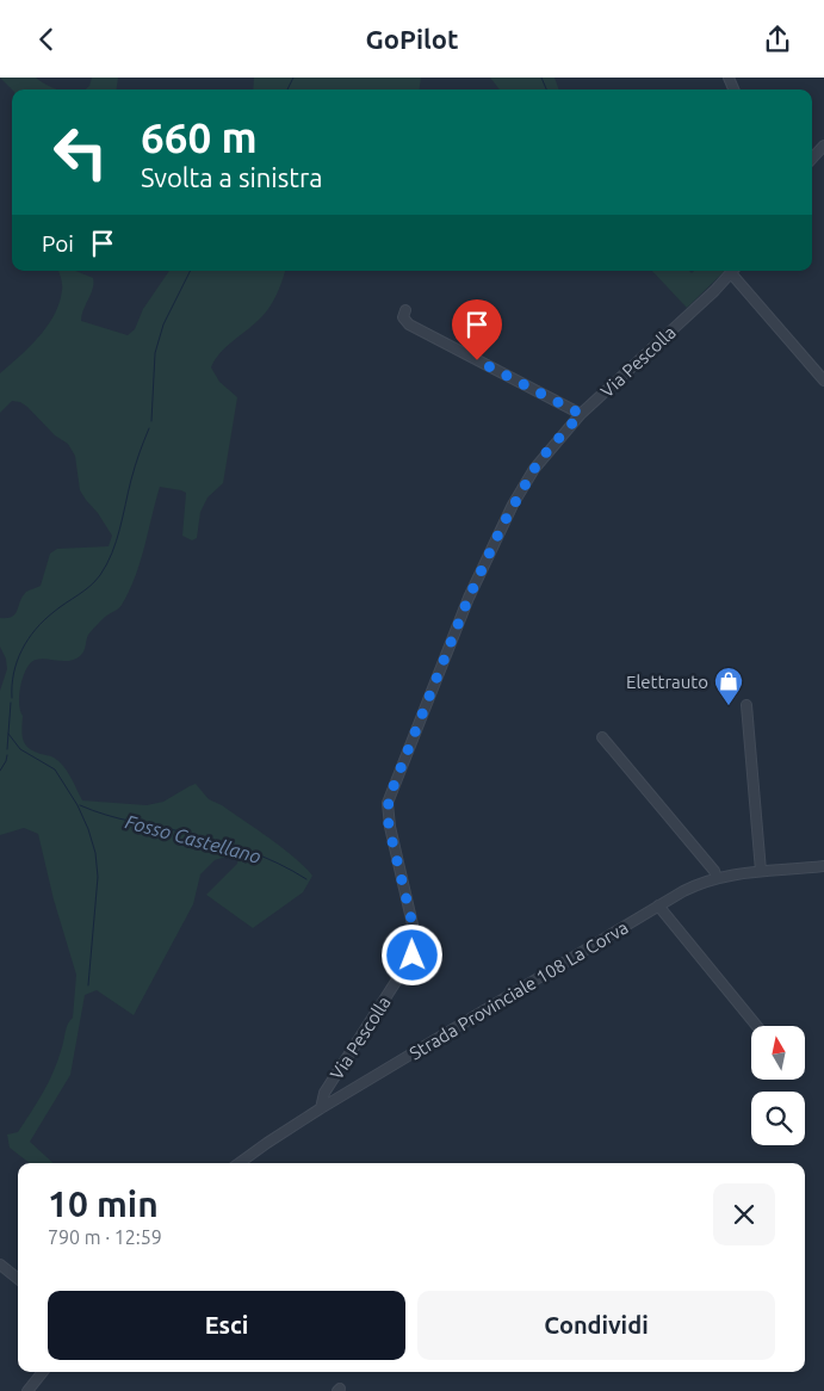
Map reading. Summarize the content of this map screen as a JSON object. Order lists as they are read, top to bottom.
{
  "streets": {
    "street": ["Via Pescolla", "Strada Provinciale 108 La Corva"]
  },
  "crossings": [
    ["Via Pescolla", "Strada Provinciale 108 La Corva"]
  ],
  "water": ["Fosso Castellano"],
  "places": {
    "shop": ["Elettrauto"]
  },
  "north": "top",
  "page": {
    "header": "GoPilot",
    "turn": ["660 m", "Svolta a sinistra"],
    "then": "Poi",
    "heading": ["10 min", "790 m · 12:59"],
    "buttons": ["Esci", "Condividi"]
  }
}
